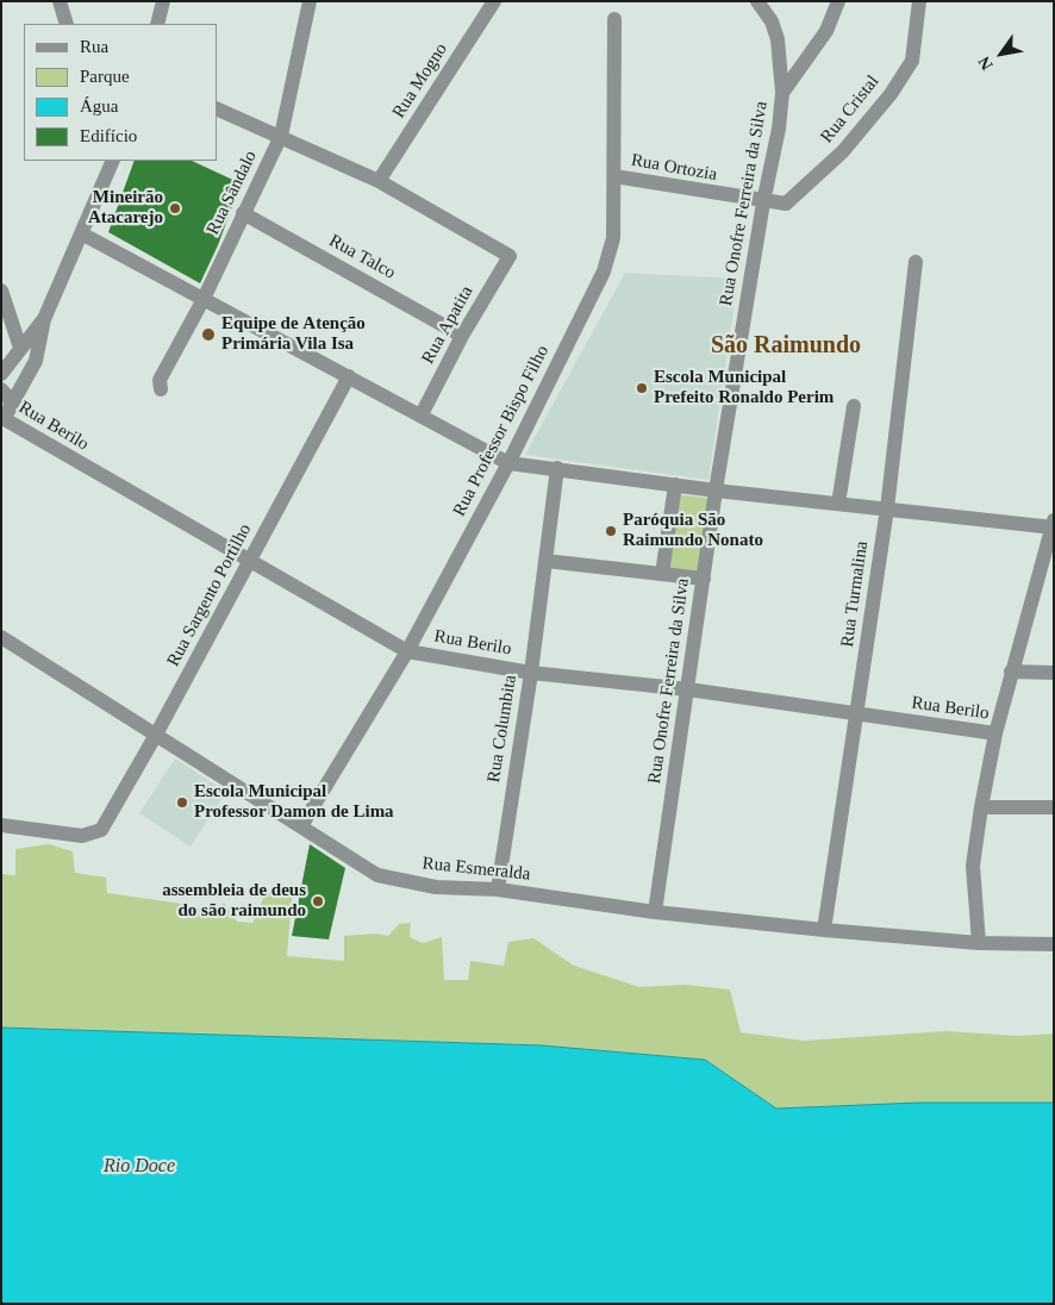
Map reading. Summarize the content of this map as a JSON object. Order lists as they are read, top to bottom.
{
  "streets": {
    "street": [
      "Rua Mogno",
      "Rua Cristal",
      "Rua Ortozia",
      "Rua Sândalo",
      "Rua Onofre Ferreira da Silva",
      "Rua Talco",
      "Rua Apatita",
      "Rua Berilo",
      "Rua Professor Bispo Filho",
      "Rua Turmalina",
      "Rua Sargento Portilho",
      "Rua Columbita",
      "Rua Esmeralda"
    ]
  },
  "crossings": [
    ["Rua Mogno", "Rua Apatita"],
    ["Rua Cristal", "Rua Ortozia"],
    ["Rua Cristal", "Rua Onofre Ferreira da Silva"],
    ["Rua Ortozia", "Rua Onofre Ferreira da Silva"],
    ["Rua Ortozia", "Rua Professor Bispo Filho"],
    ["Rua Sândalo", "Rua Talco"],
    ["Rua Onofre Ferreira da Silva", "Rua Berilo"],
    ["Rua Onofre Ferreira da Silva", "Rua Esmeralda"],
    ["Rua Talco", "Rua Apatita"],
    ["Rua Berilo", "Rua Professor Bispo Filho"],
    ["Rua Berilo", "Rua Turmalina"],
    ["Rua Berilo", "Rua Sargento Portilho"],
    ["Rua Berilo", "Rua Columbita"],
    ["Rua Professor Bispo Filho", "Rua Esmeralda"],
    ["Rua Turmalina", "Rua Esmeralda"],
    ["Rua Sargento Portilho", "Rua Esmeralda"],
    ["Rua Columbita", "Rua Esmeralda"]
  ],
  "districts": ["São Raimundo"],
  "water": ["Rio Doce"],
  "places": [
    "Mineirão Atacarejo",
    "Equipe de Atenção Primária Vila Isa",
    "Escola Municipal Prefeito Ronaldo Perim",
    "Paróquia São Raimundo Nonato",
    "Escola Municipal Professor Damon de Lima",
    "assembleia de deus do são raimundo"
  ],
  "legend": [
    "Rua",
    "Parque",
    "Água",
    "Edifício"
  ],
  "north": "bottom left"
}
